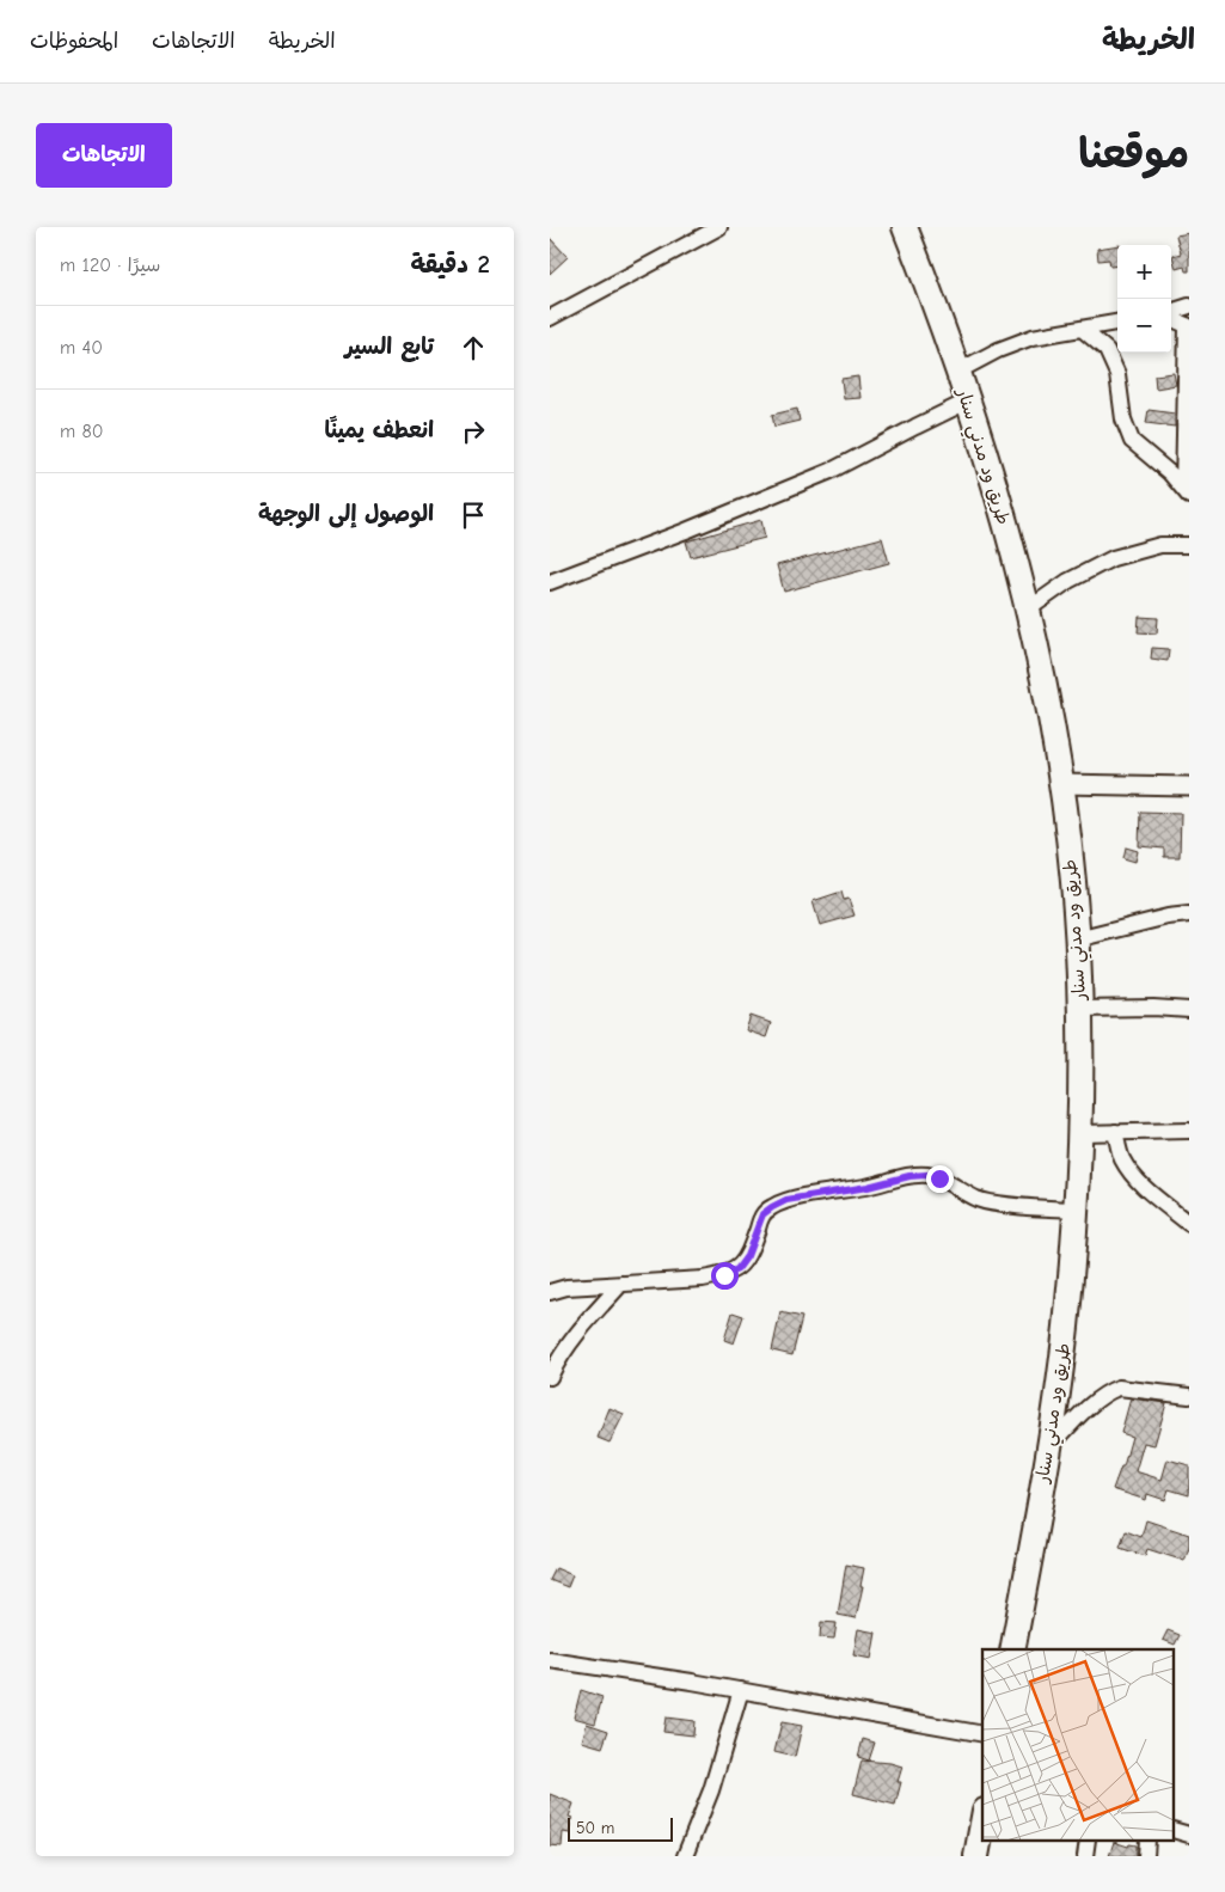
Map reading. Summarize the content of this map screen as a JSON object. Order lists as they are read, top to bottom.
{
  "streets": {
    "highway": ["طريق ود مدني سنار"]
  },
  "scale_bar": "50 m",
  "page": {
    "header": "الخريطة",
    "nav": ["الخريطة", "الاتجاهات", "المحفوظات"],
    "title": "موقعنا",
    "buttons": "الاتجاهات",
    "heading": ["2 دقيقة", "سيرًا · 120 m"],
    "map_buttons": ["+", "−"],
    "list": [
      ["تابع السير", "40 m"],
      ["انعطف يمينًا", "80 m"],
      "الوصول إلى الوجهة"
    ],
    "scale": "50 m"
  }
}
